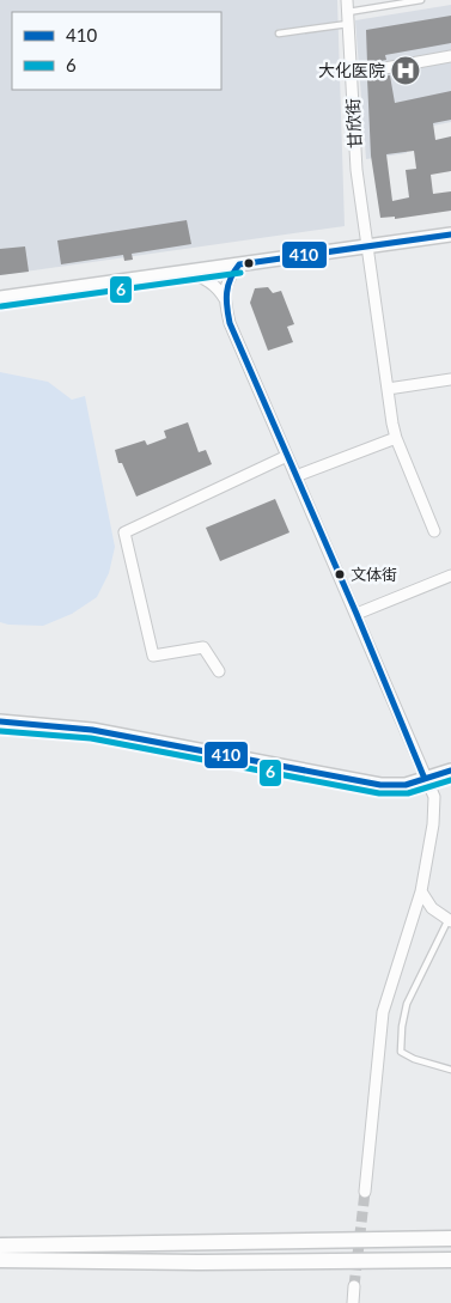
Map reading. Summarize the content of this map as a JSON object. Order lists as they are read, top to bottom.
{
  "streets": {
    "street": ["甘欣街"]
  },
  "places": {
    "hospital": ["大化医院"],
    "other": ["文体街"]
  },
  "lines": ["transit line 410", "transit line 6"],
  "legend": ["410", "6"]
}
